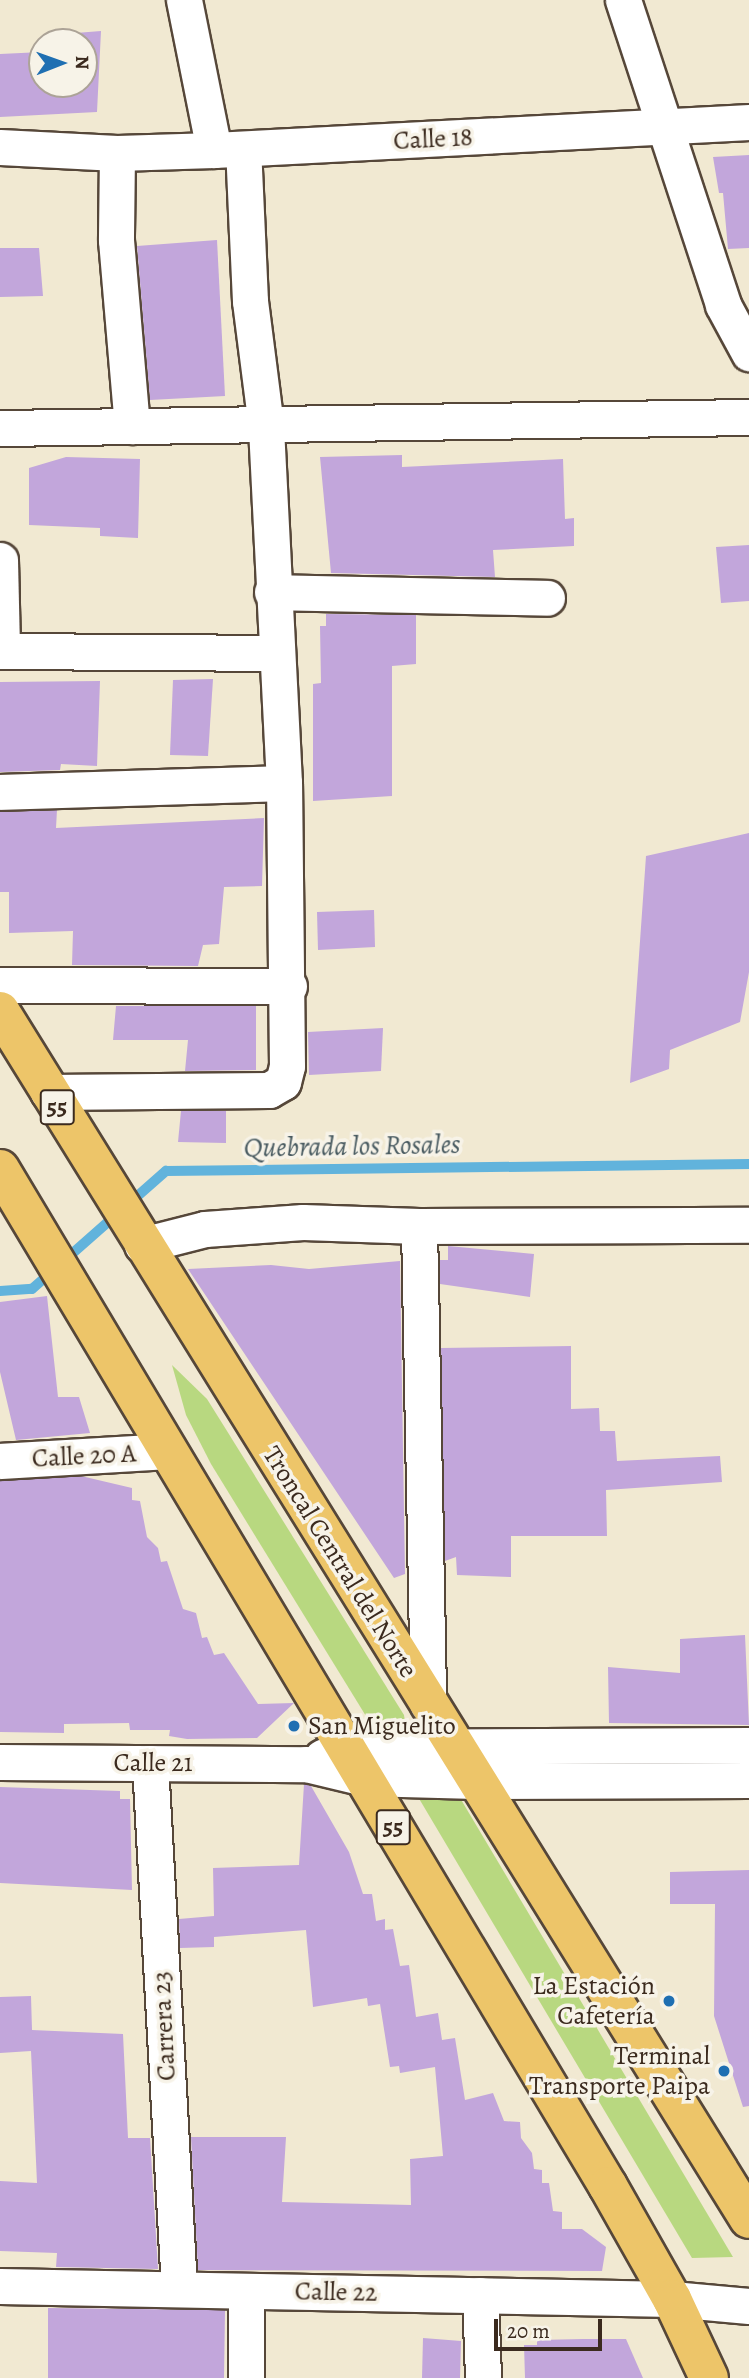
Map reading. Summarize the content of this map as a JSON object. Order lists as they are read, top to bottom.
{
  "streets": {
    "highway": ["55", "Troncal Central del Norte"],
    "street": [
      "Calle 18",
      "Calle 20 A",
      "Calle 21",
      "Carrera 23",
      "Calle 22"
    ]
  },
  "crossings": [
    ["55", "Calle 20 A"],
    ["55", "Calle 21"],
    ["55", "Calle 22"],
    ["Calle 21", "Carrera 23"],
    ["Carrera 23", "Calle 22"]
  ],
  "water": ["Quebrada los Rosales"],
  "places": ["San Miguelito", "La Estación Cafetería", "Terminal Transporte Paipa"],
  "scale_bar": "20 m",
  "north": "right"
}
